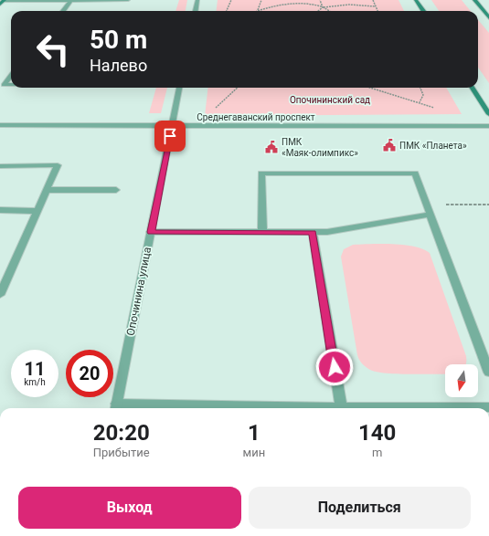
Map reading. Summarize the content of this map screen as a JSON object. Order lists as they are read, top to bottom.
{
  "streets": {
    "street": ["Среднегаванский проспект", "Опочинина улица"]
  },
  "crossings": [
    ["Среднегаванский проспект", "Опочинина улица"]
  ],
  "parks": ["Опочининский сад"],
  "places": {
    "public building": ["ПМК «Планета»", "ПМК «Маяк-олимпикс»"]
  },
  "north": "bottom",
  "page": {
    "turn": ["50 m", "Налево"],
    "speed": "11 km/h",
    "limit": "20",
    "eta": [
      "20:20",
      "Прибытие",
      "1",
      "мин",
      "140",
      "m"
    ],
    "buttons": ["Выход", "Поделиться"]
  }
}
